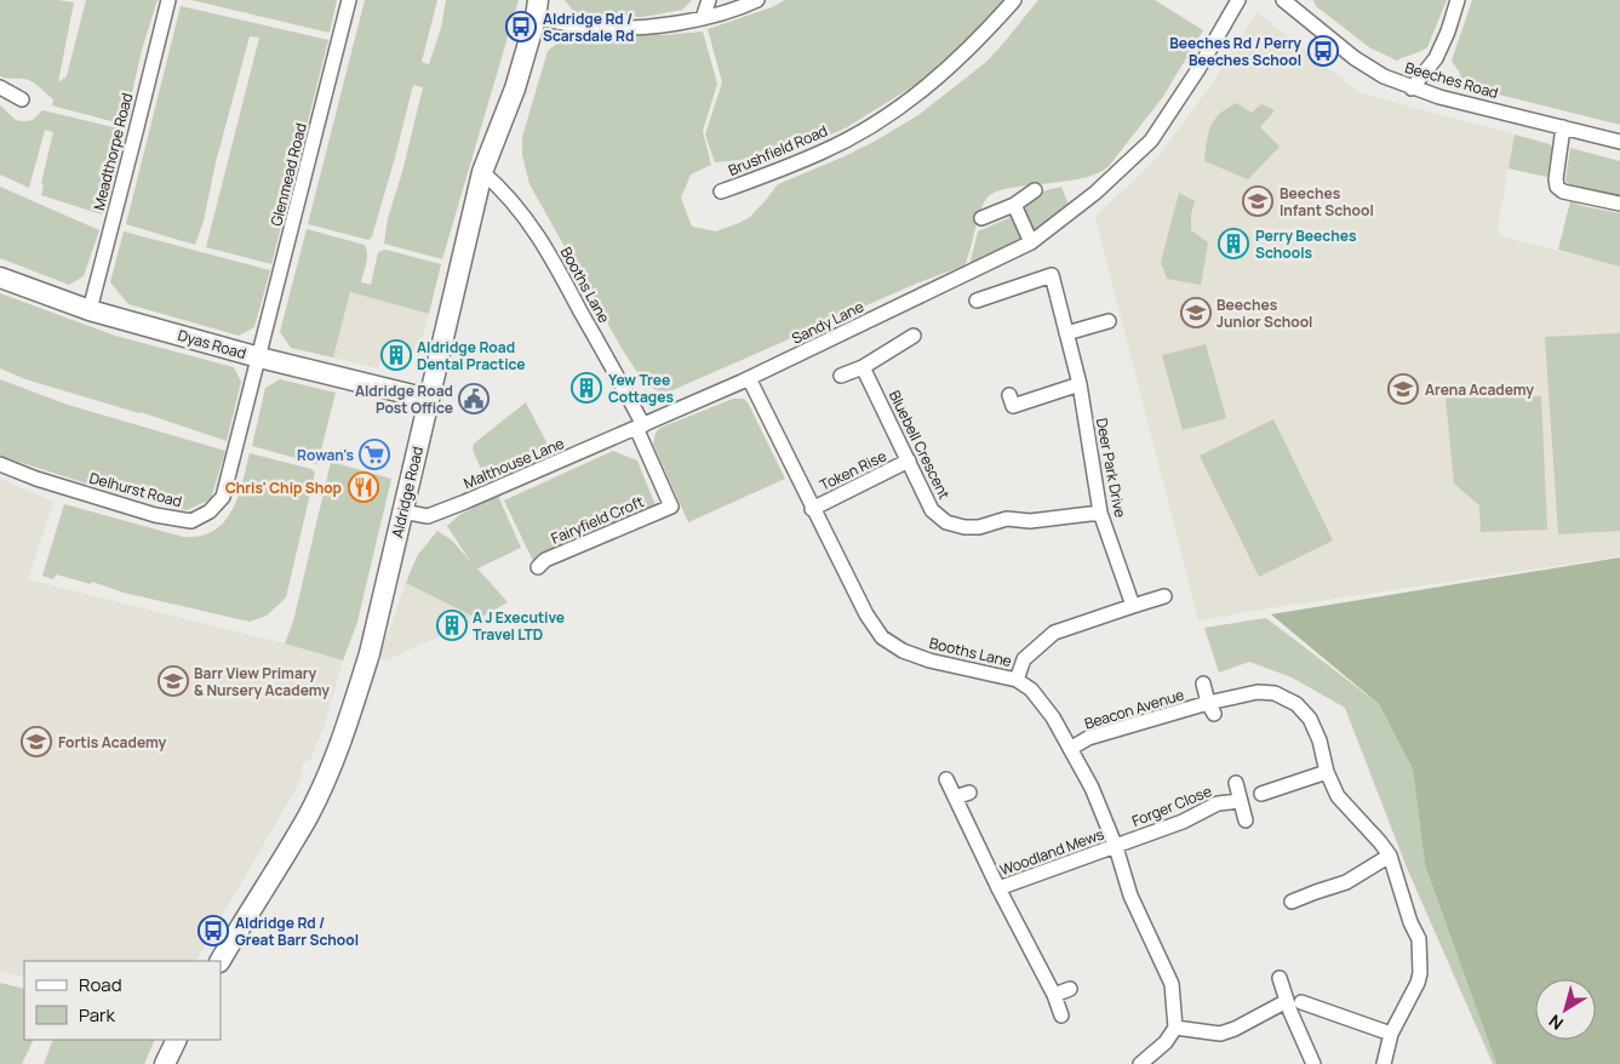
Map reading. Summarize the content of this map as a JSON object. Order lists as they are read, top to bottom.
{
  "streets": {
    "street": [
      "Beeches Road",
      "Brushfield Road",
      "Meadthorpe Road",
      "Glenmead Road",
      "Booths Lane",
      "Sandy Lane",
      "Dyas Road",
      "Bluebell Crescent",
      "Malthouse Lane",
      "Deer Park Drive",
      "Token Rise",
      "Delhurst Road",
      "Aldridge Road",
      "Fairyfield Croft",
      "Beacon Avenue",
      "Forger Close",
      "Woodland Mews"
    ]
  },
  "crossings": [
    ["Meadthorpe Road", "Dyas Road"],
    ["Glenmead Road", "Dyas Road"],
    ["Glenmead Road", "Delhurst Road"],
    ["Booths Lane", "Sandy Lane"],
    ["Booths Lane", "Malthouse Lane"],
    ["Booths Lane", "Token Rise"],
    ["Booths Lane", "Aldridge Road"],
    ["Booths Lane", "Fairyfield Croft"],
    ["Booths Lane", "Beacon Avenue"],
    ["Booths Lane", "Forger Close"],
    ["Booths Lane", "Woodland Mews"],
    ["Sandy Lane", "Malthouse Lane"],
    ["Dyas Road", "Delhurst Road"],
    ["Dyas Road", "Aldridge Road"],
    ["Bluebell Crescent", "Deer Park Drive"],
    ["Bluebell Crescent", "Token Rise"],
    ["Malthouse Lane", "Aldridge Road"],
    ["Forger Close", "Woodland Mews"]
  ],
  "places": {
    "bus stop": ["Aldridge Rd / Scarsdale Rd", "Beeches Rd / Perry Beeches School", "Aldridge Rd / Great Barr School"],
    "school or university": [
      "Beeches Infant School",
      "Beeches Junior School",
      "Arena Academy",
      "Barr View Primary & Nursery Academy",
      "Fortis Academy"
    ],
    "building": [
      "Perry Beeches Schools",
      "Aldridge Road Dental Practice",
      "Yew Tree Cottages",
      "A J Executive Travel LTD"
    ],
    "public building": ["Aldridge Road Post Office"],
    "supermarket": ["Rowan's"],
    "restaurant": ["Chris' Chip Shop"]
  },
  "legend": ["Road", "Park"],
  "north": "bottom left"
}
